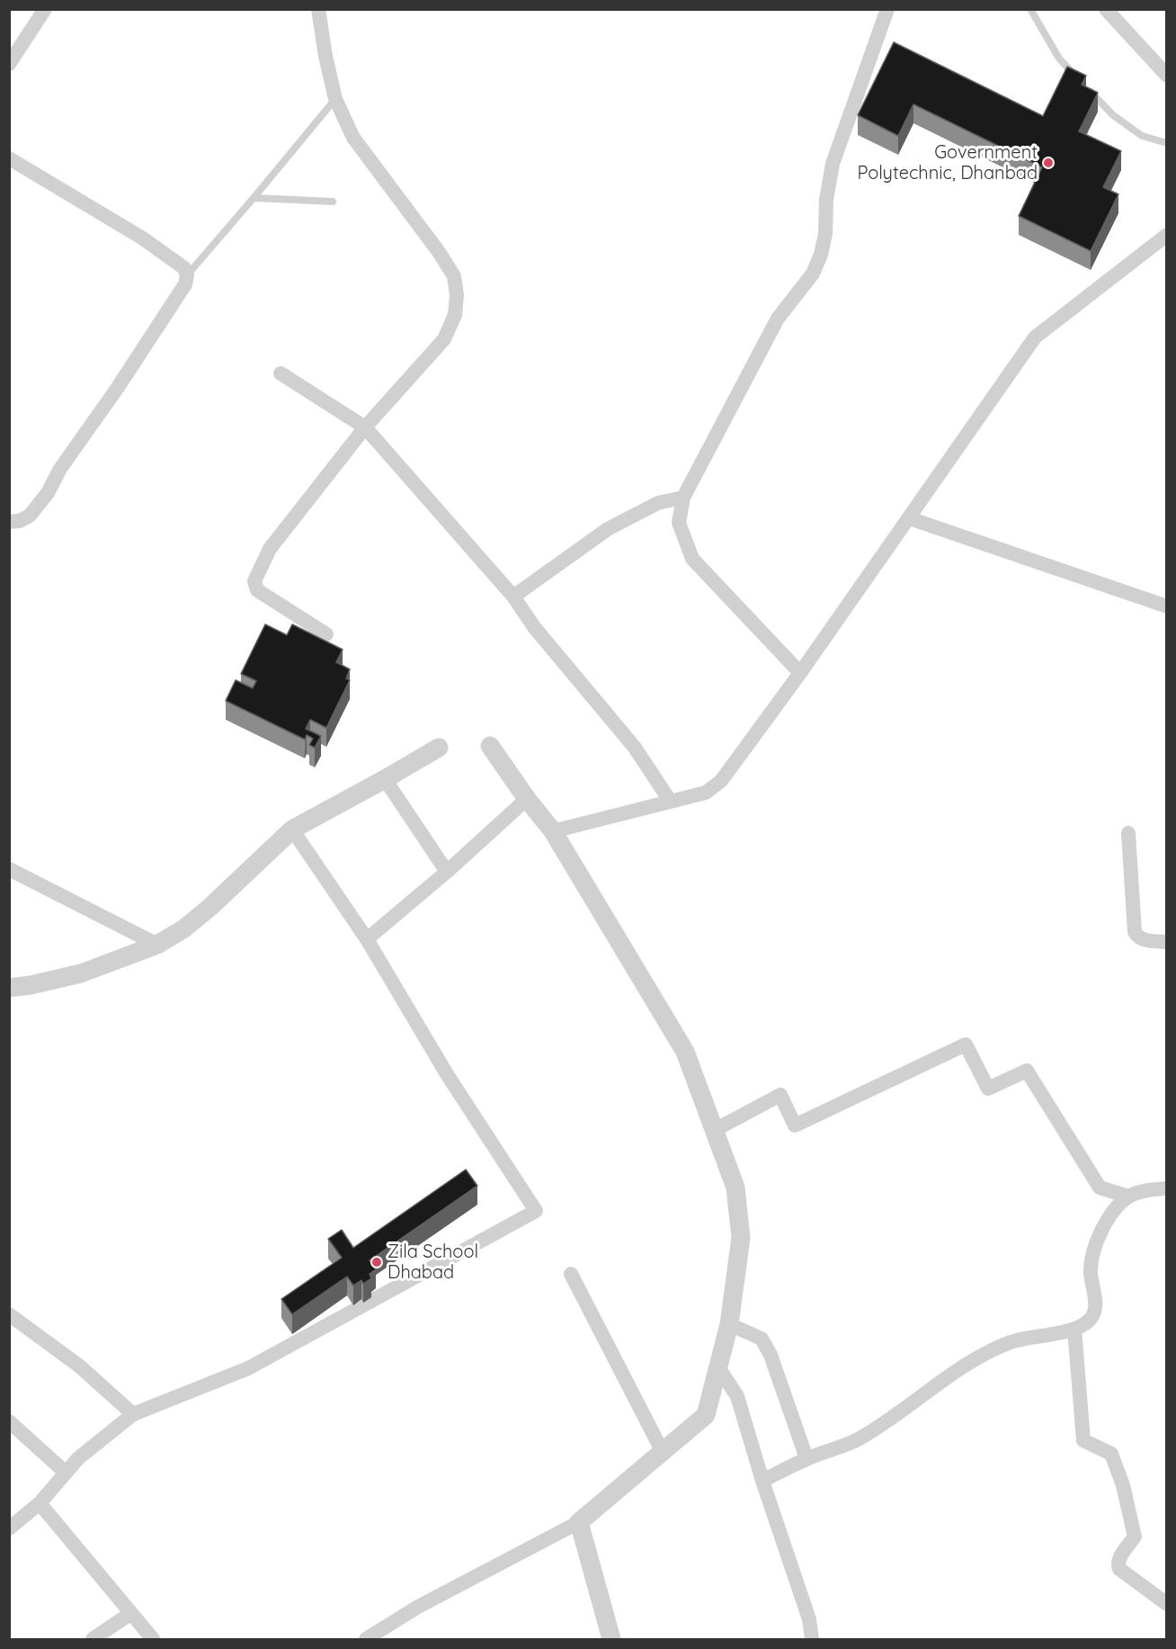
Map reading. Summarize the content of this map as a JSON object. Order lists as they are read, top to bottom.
{
  "places": ["Government Polytechnic, Dhanbad", "Zila School Dhabad"]
}
